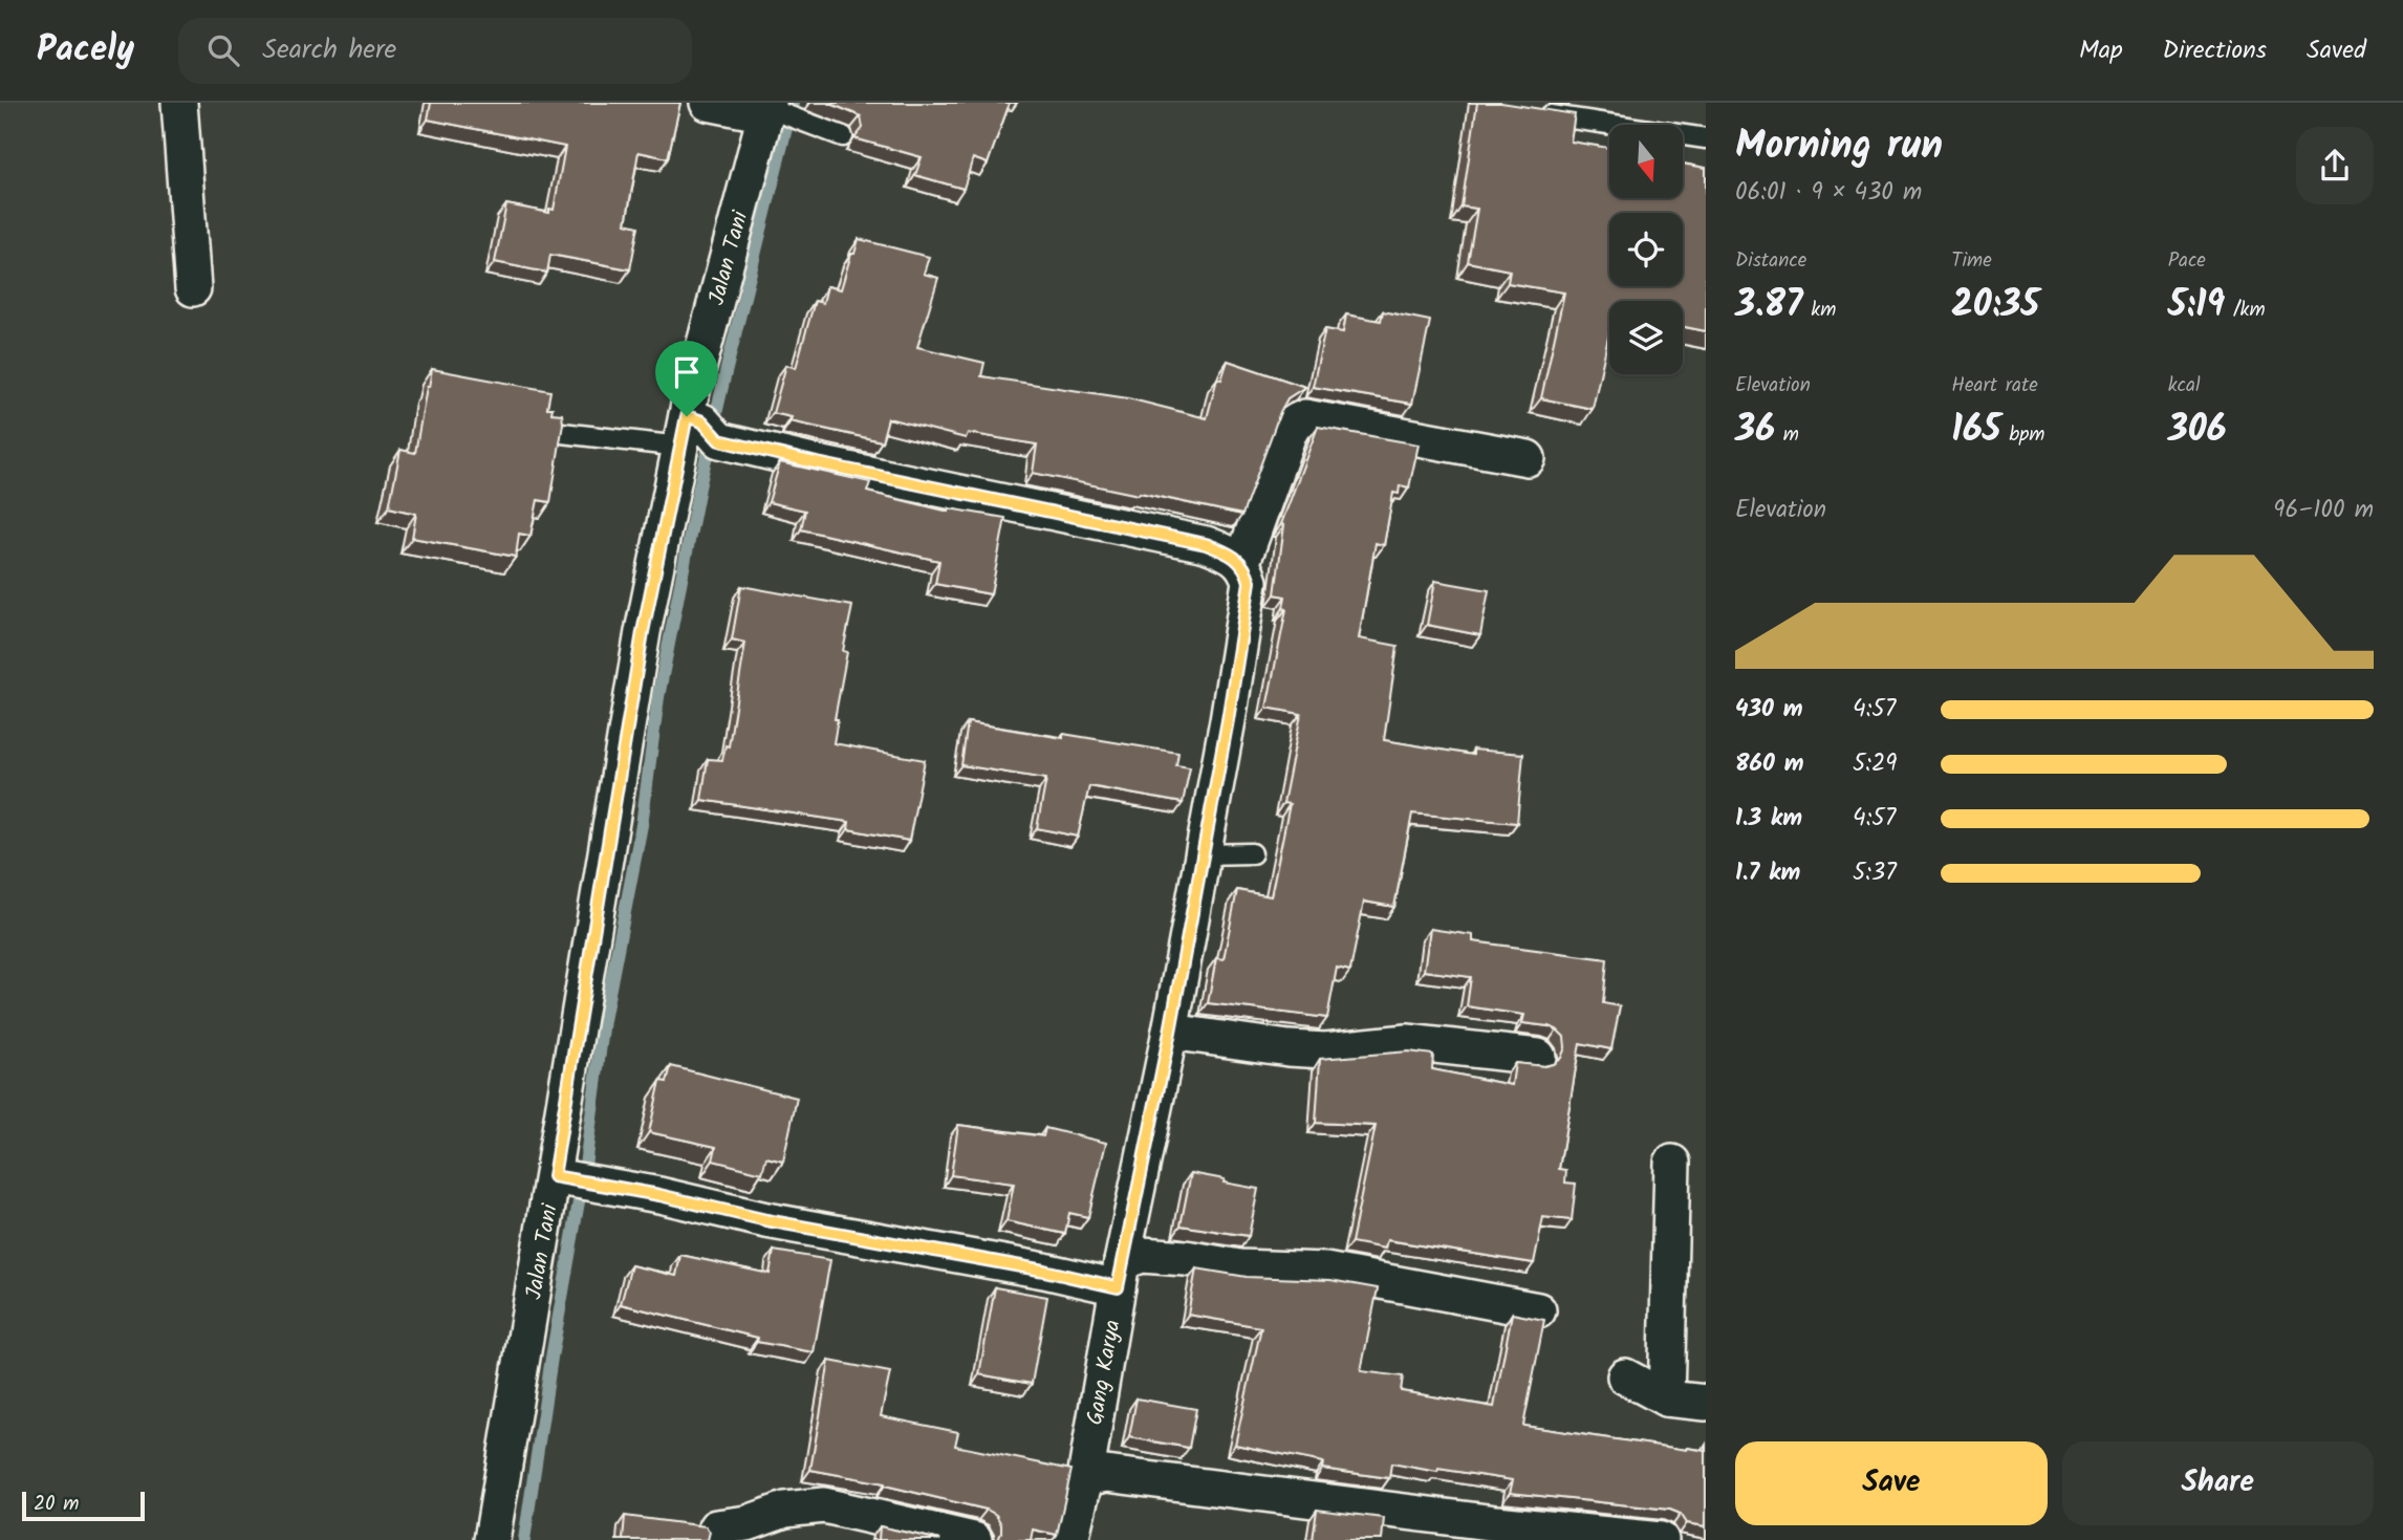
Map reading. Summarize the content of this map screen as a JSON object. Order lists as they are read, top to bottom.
{
  "streets": {
    "street": ["Jalan Tani", "Gang Karya"]
  },
  "scale_bar": "20 m",
  "north": "bottom",
  "page": {
    "header": "Pacely",
    "search": "Search here",
    "nav": ["Map", "Directions", "Saved"],
    "heading": ["Morning run", "06:01 · 9 × 430 m"],
    "stats": [
      ["Distance", "3.87 km"],
      ["Time", "20:35"],
      ["Pace", "5:19 /km"],
      ["Elevation", "36 m"],
      ["Heart rate", "165 bpm"],
      ["kcal", "306"]
    ],
    "chart": ["Elevation", "96–100 m"],
    "list": [
      {
        "name": "430 m",
        "note": "4:57"
      },
      {
        "name": "860 m",
        "note": "5:29"
      },
      {
        "name": "1.3 km",
        "note": "4:57"
      },
      {
        "name": "1.7 km",
        "note": "5:37"
      }
    ],
    "buttons": ["Save", "Share"],
    "scale": "20 m"
  }
}
